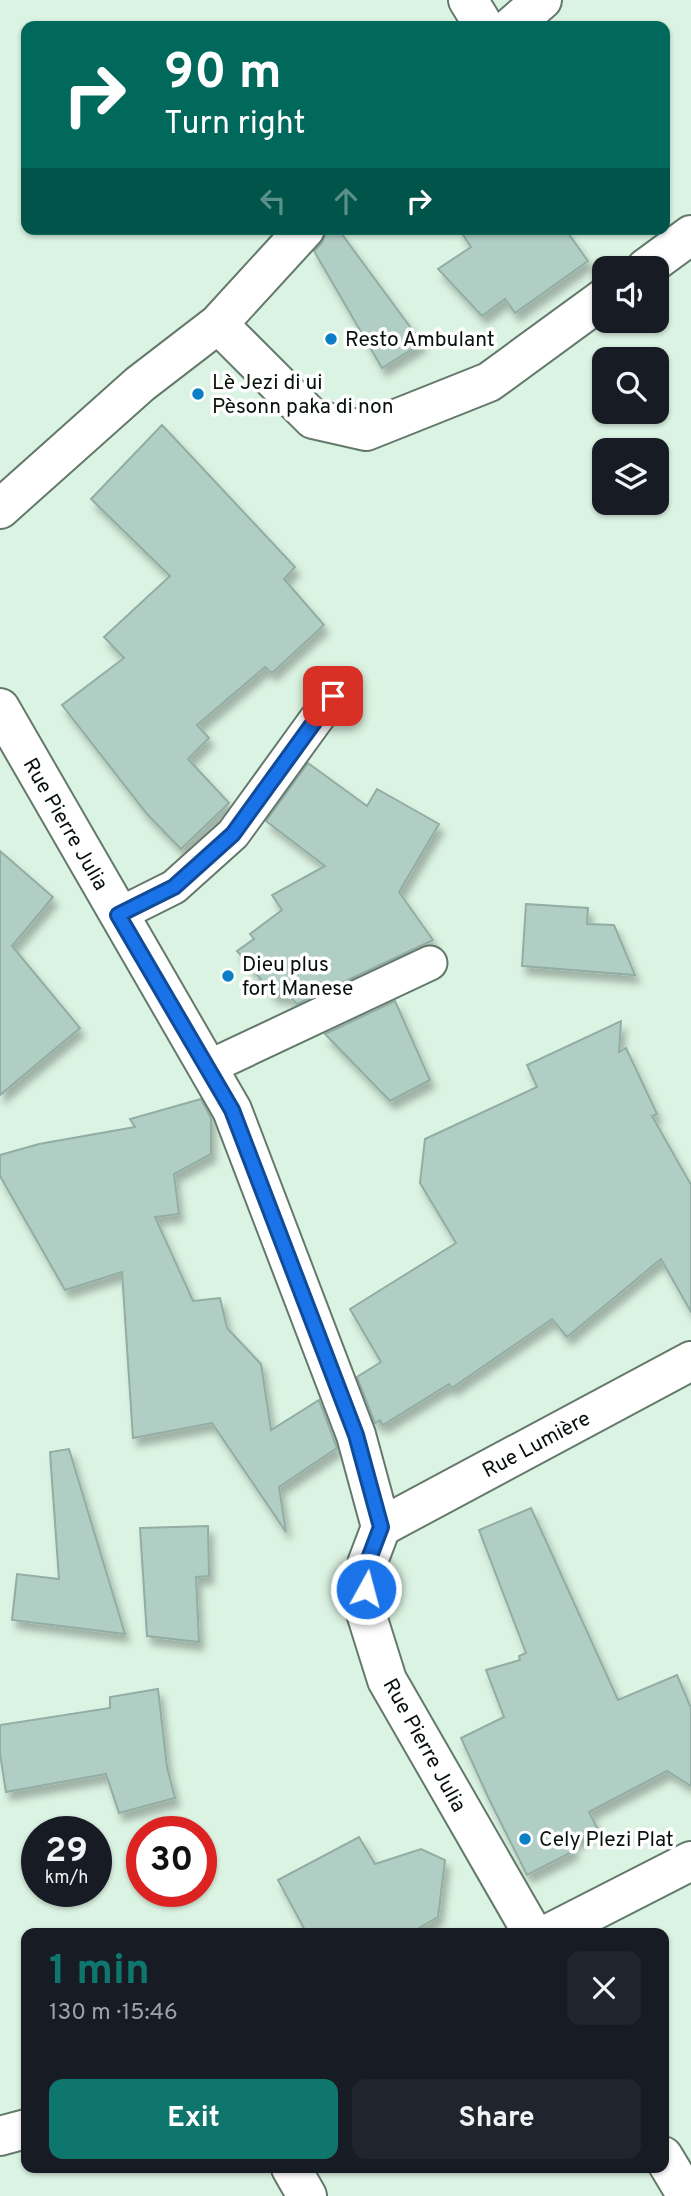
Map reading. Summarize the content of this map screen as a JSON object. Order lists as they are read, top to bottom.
{
  "streets": {
    "street": ["Rue Pierre Julia", "Rue Lumière"]
  },
  "crossings": [
    ["Rue Pierre Julia", "Rue Lumière"]
  ],
  "places": [
    "Resto Ambulant",
    "Lè Jezi di ui Pèsonn paka di non",
    "Dieu plus fort Manese",
    "Cely Plezi Plat"
  ],
  "page": {
    "turn": ["90 m", "Turn right"],
    "speed": "29 km/h",
    "limit": "30",
    "heading": ["1 min", "130 m · 15:46"],
    "buttons": ["Exit", "Share"]
  }
}
